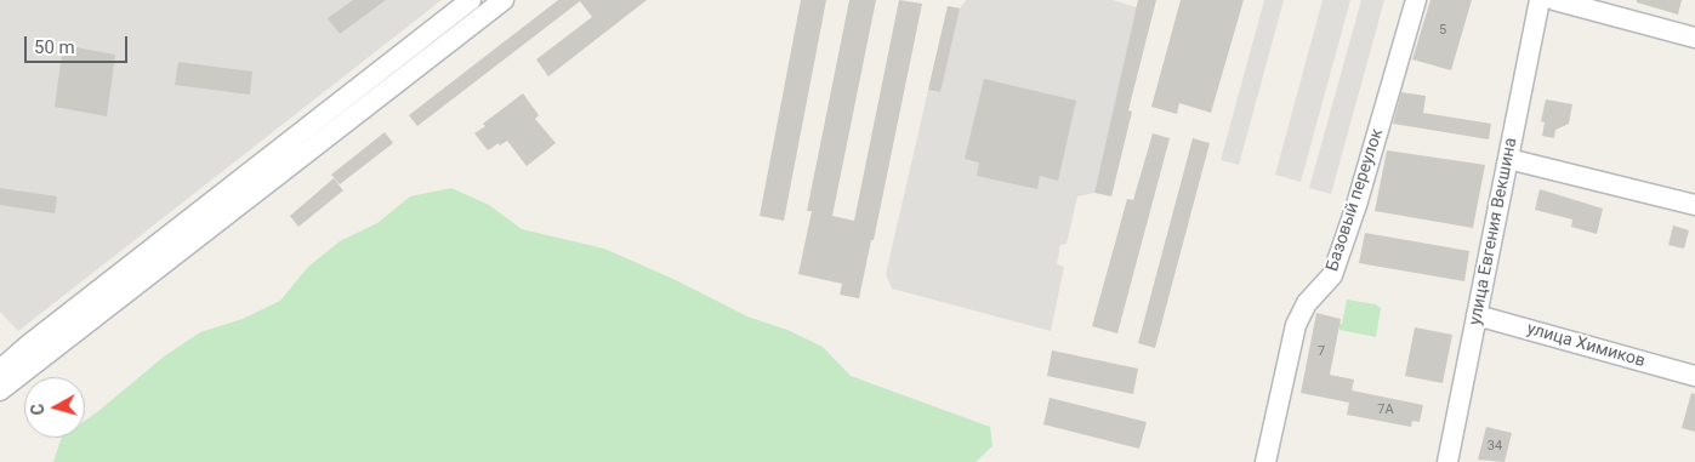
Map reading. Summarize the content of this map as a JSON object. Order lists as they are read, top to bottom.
{
  "streets": {
    "street": ["Базовый переулок", "улица Евгения Векшина", "улица Химиков"]
  },
  "crossings": [
    ["улица Евгения Векшина", "улица Химиков"]
  ],
  "house_numbers": [
    "5",
    "7",
    "7А",
    "34"
  ],
  "scale_bar": "50 m",
  "north": "left"
}
